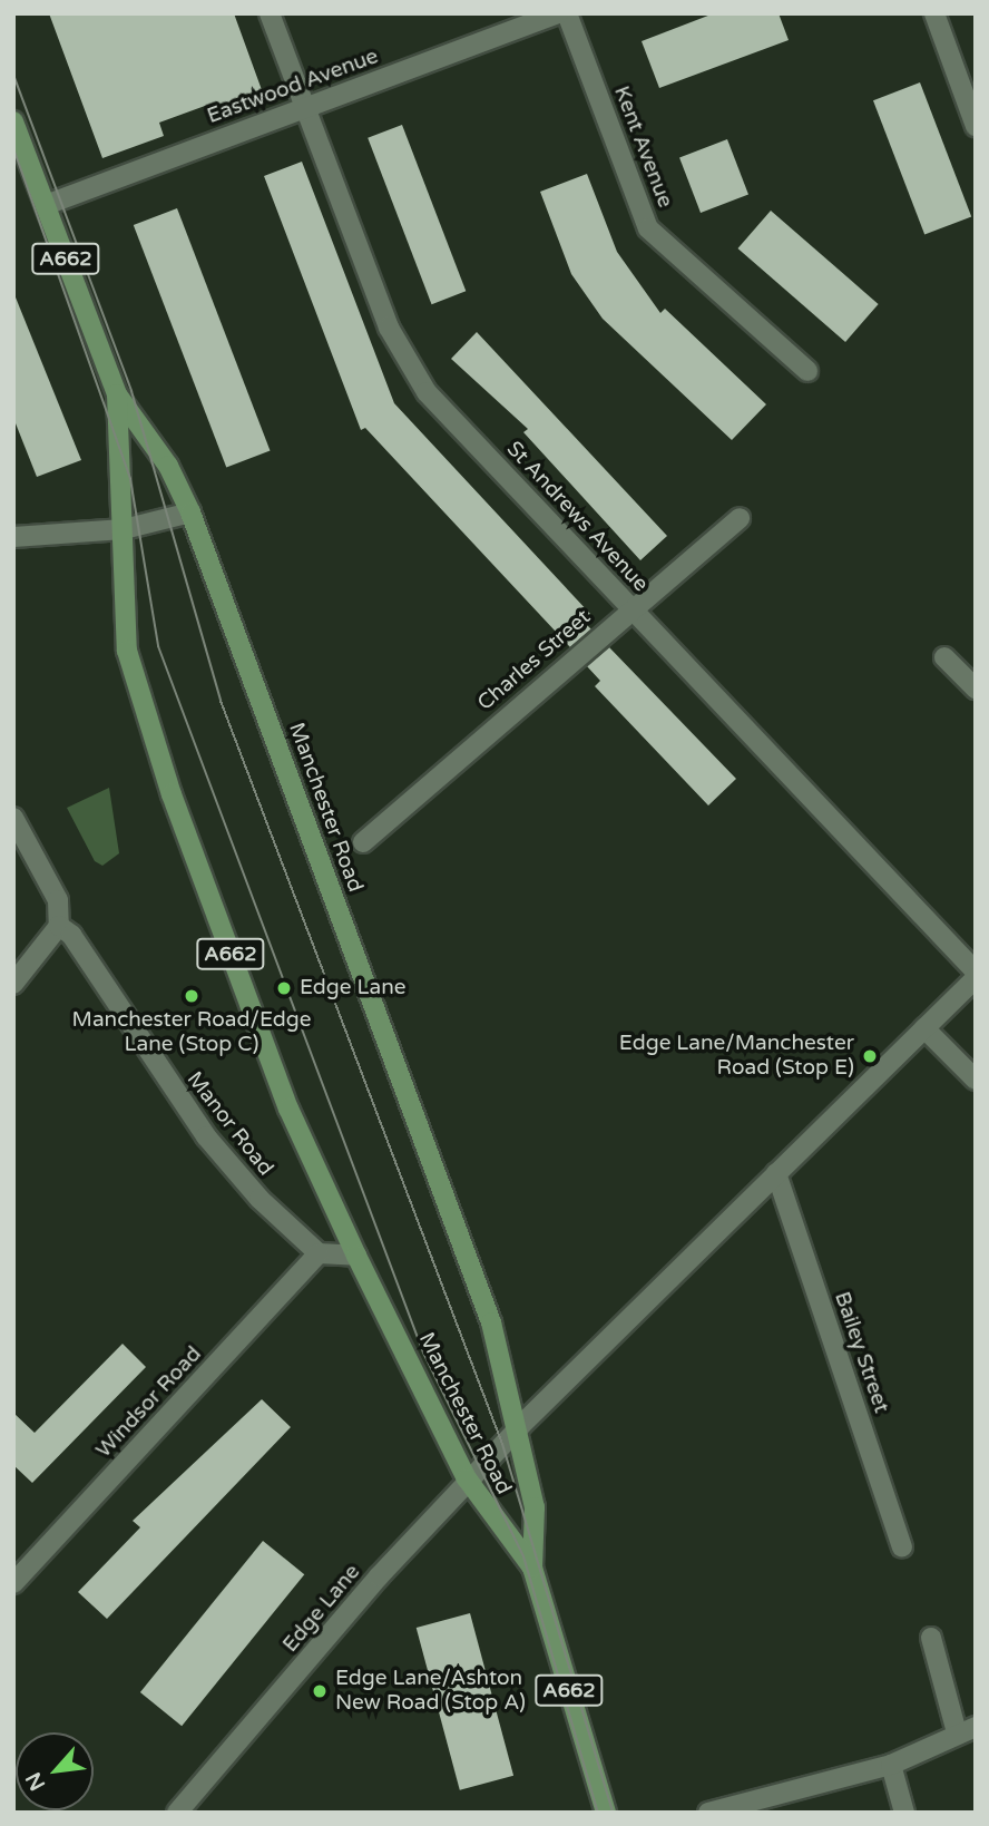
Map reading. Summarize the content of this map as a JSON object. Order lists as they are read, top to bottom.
{
  "streets": {
    "main road": ["A662", "Manchester Road"],
    "street": [
      "Eastwood Avenue",
      "Kent Avenue",
      "St Andrews Avenue",
      "Charles Street",
      "Manor Road",
      "Bailey Street",
      "Windsor Road",
      "Edge Lane"
    ]
  },
  "crossings": [
    ["Eastwood Avenue", "St Andrews Avenue"],
    ["Eastwood Avenue", "Manchester Road"],
    ["A662", "Manchester Road"],
    ["St Andrews Avenue", "Charles Street"],
    ["Manchester Road", "Edge Lane"],
    ["Manor Road", "Windsor Road"],
    ["Bailey Street", "Edge Lane"]
  ],
  "places": [
    "Edge Lane",
    "Manchester Road/Edge Lane (Stop C)",
    "Edge Lane/Manchester Road (Stop E)",
    "Edge Lane/Ashton New Road (Stop A)"
  ],
  "north": "bottom left"
}
